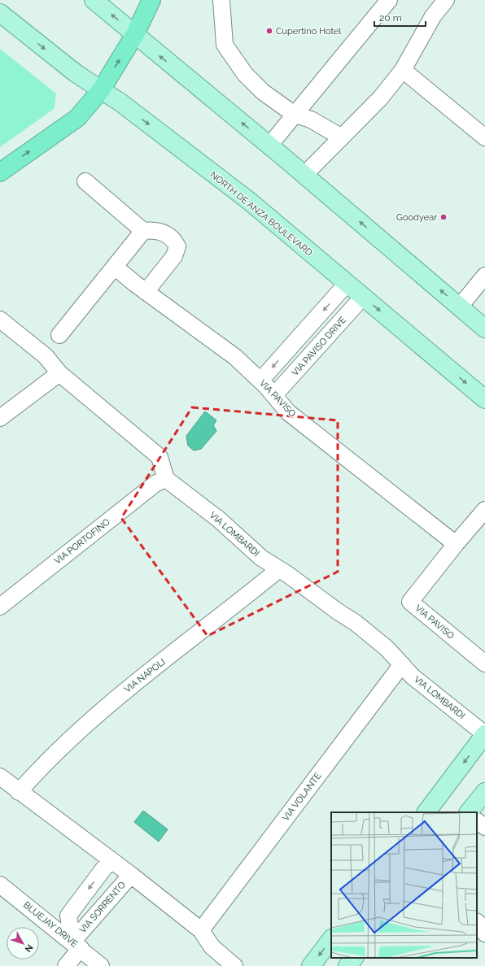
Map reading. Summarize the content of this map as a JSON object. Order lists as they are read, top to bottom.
{
  "streets": {
    "main road": ["NORTH DE ANZA BOULEVARD"],
    "street": [
      "VIA PAVISO DRIVE",
      "VIA PAVISO",
      "VIA LOMBARDI",
      "VIA PORTOFINO",
      "VIA NAPOLI",
      "VIA VOLANTE",
      "VIA SORRENTO",
      "BLUEJAY DRIVE"
    ]
  },
  "crossings": [
    ["NORTH DE ANZA BOULEVARD", "VIA PAVISO DRIVE"],
    ["VIA PAVISO DRIVE", "VIA PAVISO"],
    ["VIA LOMBARDI", "VIA PORTOFINO"],
    ["VIA LOMBARDI", "VIA NAPOLI"],
    ["VIA LOMBARDI", "VIA VOLANTE"],
    ["VIA NAPOLI", "VIA SORRENTO"],
    ["VIA VOLANTE", "VIA SORRENTO"],
    ["VIA SORRENTO", "BLUEJAY DRIVE"]
  ],
  "places": ["Cupertino Hotel", "Goodyear"],
  "scale_bar": "20 m",
  "north": "bottom right"
}
